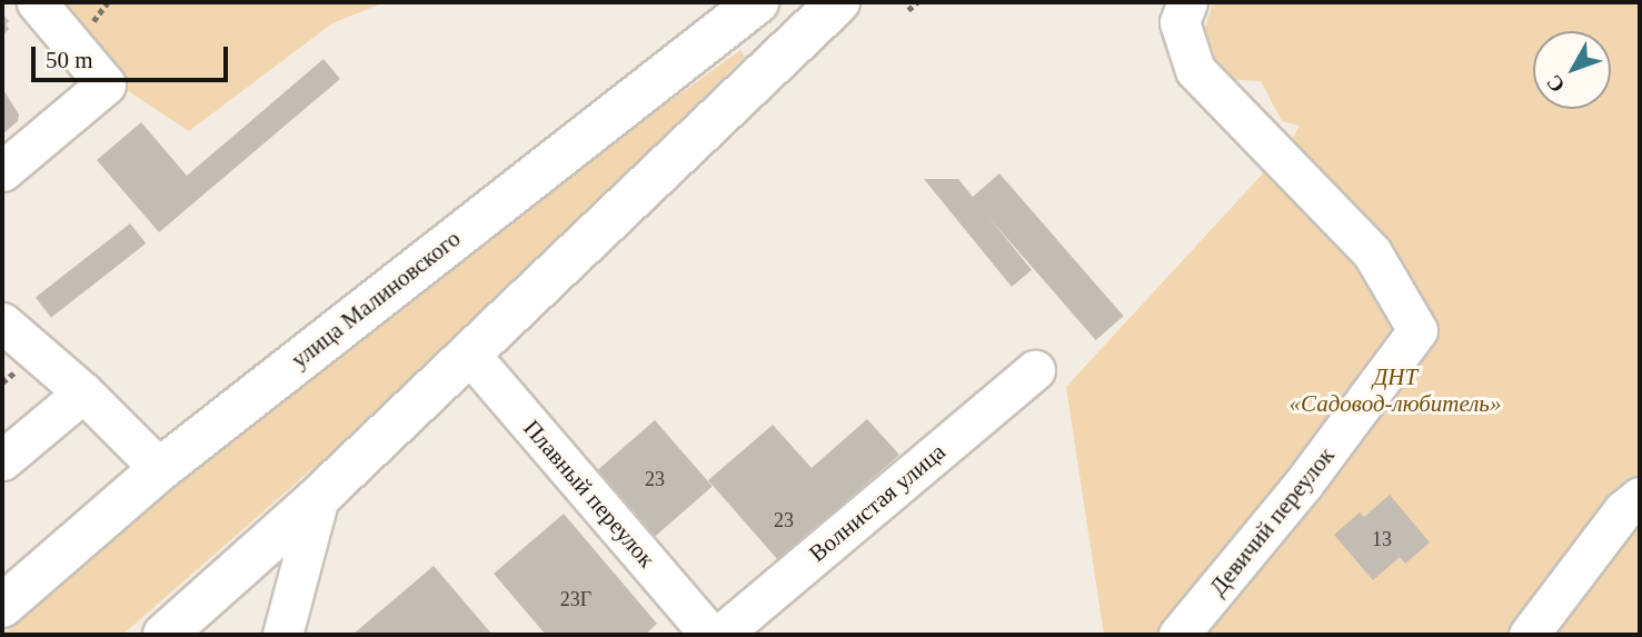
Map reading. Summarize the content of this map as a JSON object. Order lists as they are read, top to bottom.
{
  "streets": {
    "highway": ["улица Малиновского"],
    "street": ["Плавный переулок", "Волнистая улица", "Девичий переулок"]
  },
  "parks": ["ДНТ «Садовод-любитель»"],
  "house_numbers": [
    "23",
    "23",
    "13",
    "23Г"
  ],
  "scale_bar": "50 m",
  "north": "bottom left"
}
